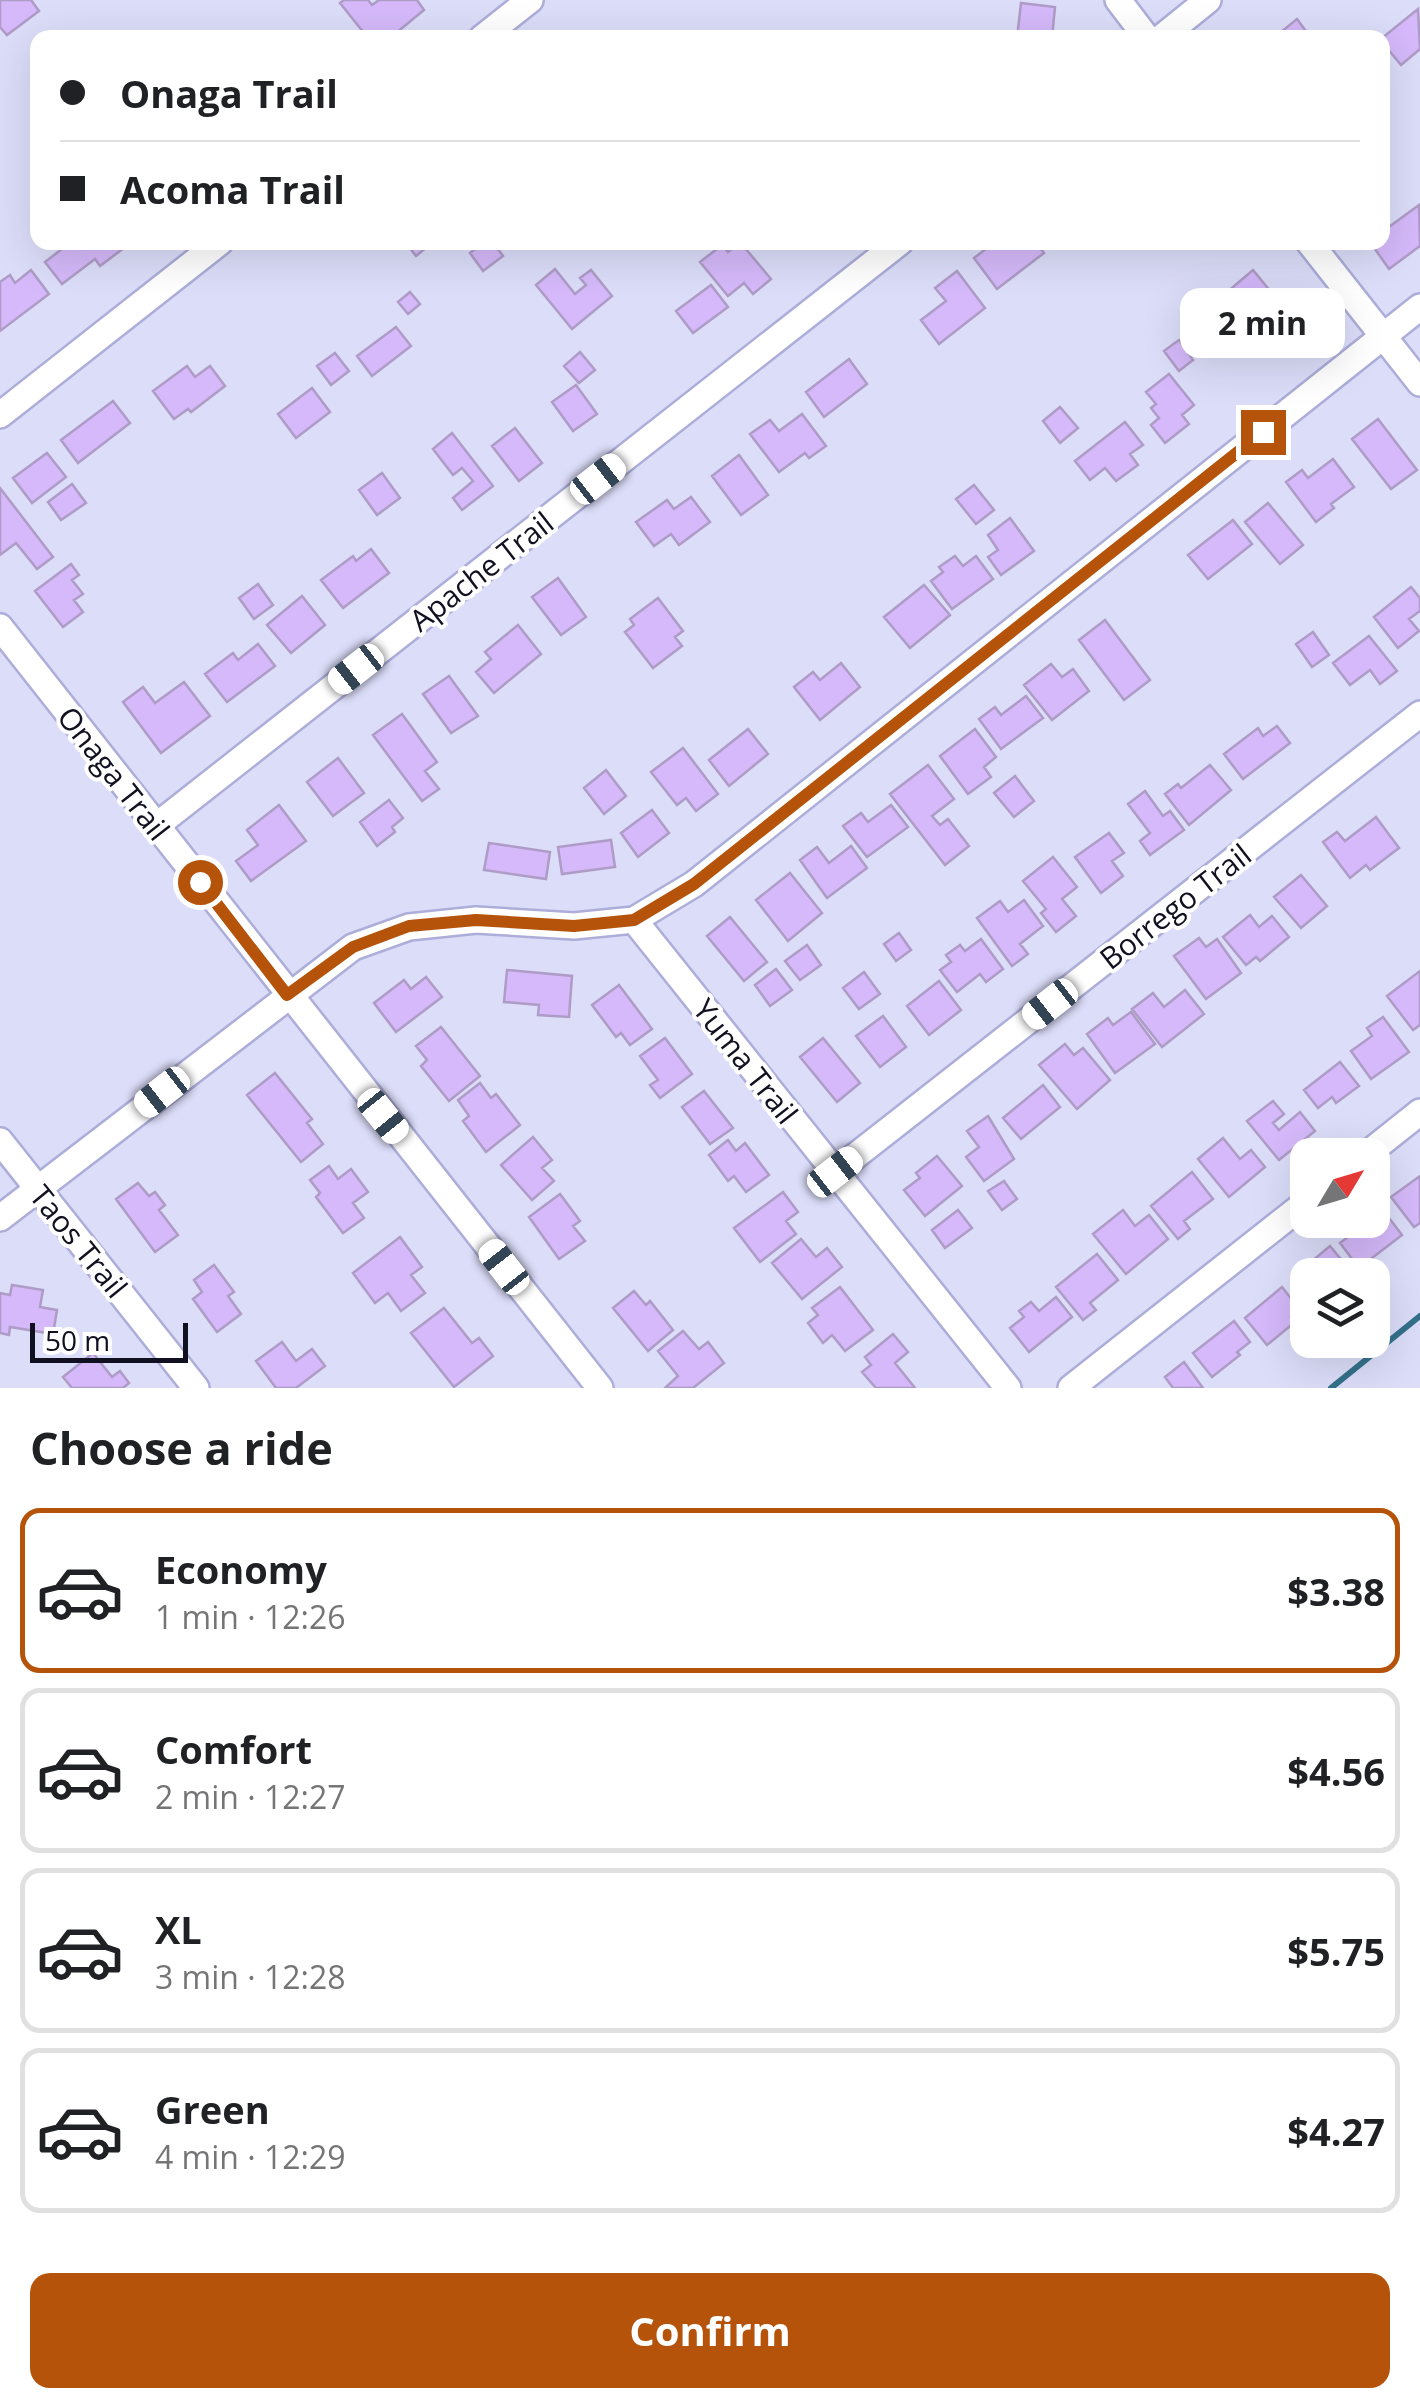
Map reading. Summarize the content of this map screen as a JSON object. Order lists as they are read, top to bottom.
{
  "streets": {
    "street": [
      "Apache Trail",
      "Onaga Trail",
      "Borrego Trail",
      "Yuma Trail",
      "Taos Trail"
    ]
  },
  "crossings": [
    ["Apache Trail", "Onaga Trail"],
    ["Borrego Trail", "Yuma Trail"]
  ],
  "scale_bar": "50 m",
  "north": "top right",
  "page": {
    "banner": ["Onaga Trail", "Acoma Trail"],
    "bubble": "2 min",
    "scale": "50 m",
    "heading": "Choose a ride",
    "list": [
      {
        "name": "Economy",
        "note": "1 min · 12:26",
        "value": "$3.38"
      },
      {
        "name": "Comfort",
        "note": "2 min · 12:27",
        "value": "$4.56"
      },
      {
        "name": "XL",
        "note": "3 min · 12:28",
        "value": "$5.75"
      },
      {
        "name": "Green",
        "note": "4 min · 12:29",
        "value": "$4.27"
      }
    ],
    "buttons": "Confirm"
  }
}
